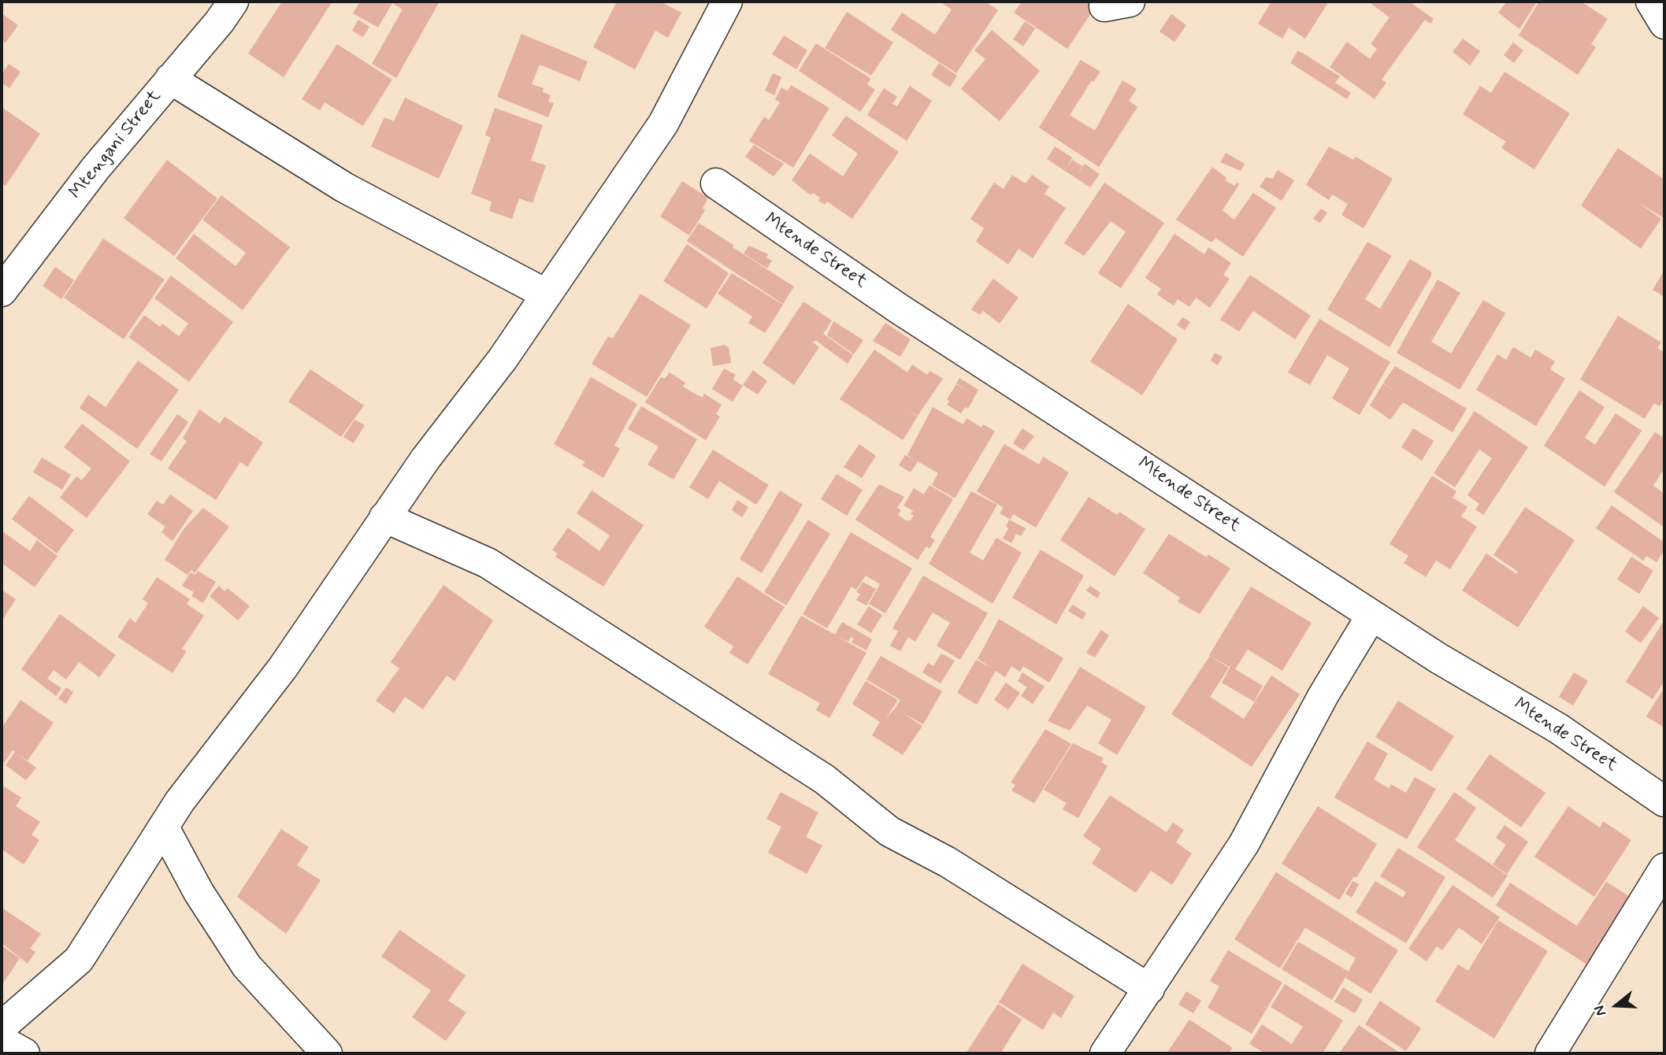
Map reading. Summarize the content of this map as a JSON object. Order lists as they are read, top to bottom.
{
  "streets": {
    "street": ["Mtengani Street", "Mtende Street"]
  },
  "north": "left"
}
